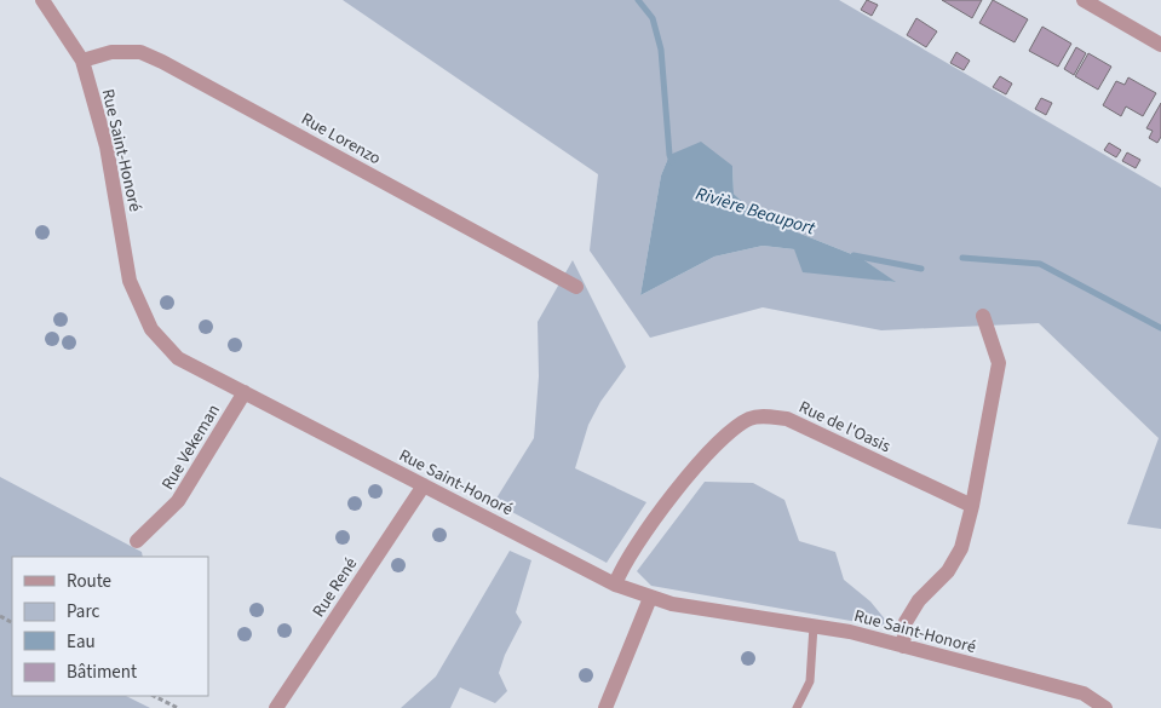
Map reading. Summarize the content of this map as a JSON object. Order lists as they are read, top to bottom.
{
  "streets": {
    "street": [
      "Rue Lorenzo",
      "Rue Saint-Honoré",
      "Rue de l'Oasis",
      "Rue Vekeman",
      "Rue René"
    ]
  },
  "crossings": [
    ["Rue Lorenzo", "Rue Saint-Honoré"],
    ["Rue Saint-Honoré", "Rue de l'Oasis"],
    ["Rue Saint-Honoré", "Rue Vekeman"],
    ["Rue Saint-Honoré", "Rue René"]
  ],
  "water": ["Rivière Beauport"],
  "legend": [
    "Route",
    "Parc",
    "Eau",
    "Bâtiment"
  ]
}
